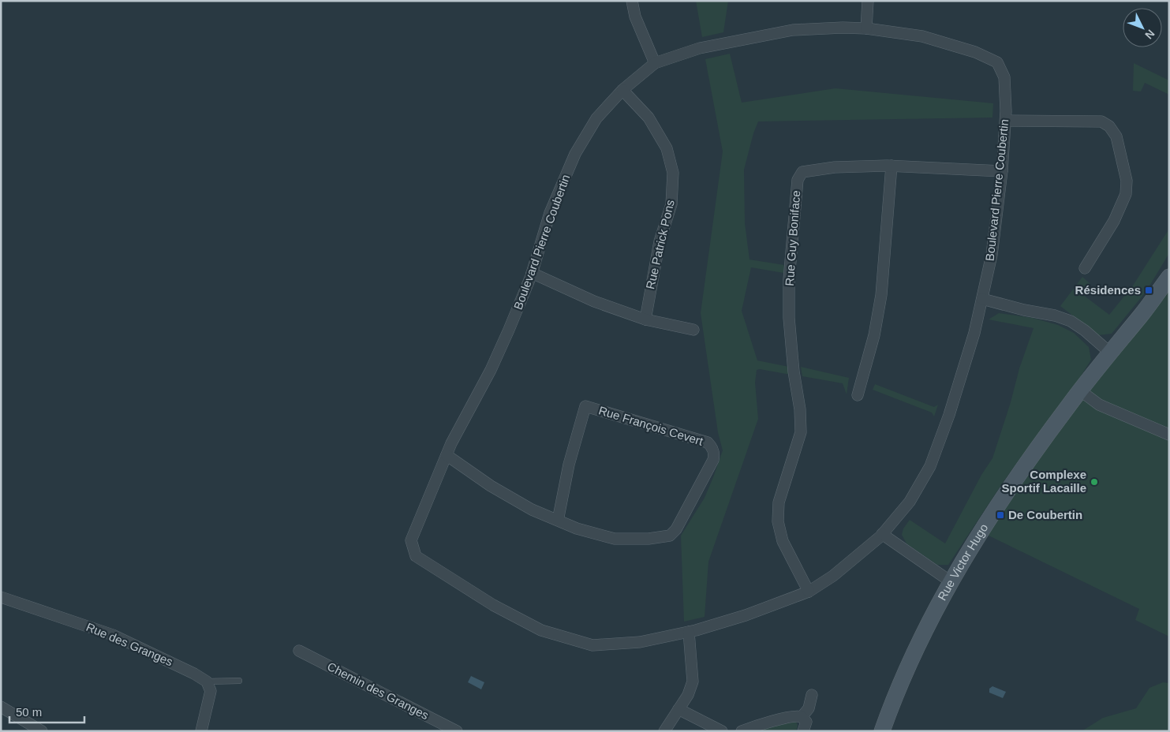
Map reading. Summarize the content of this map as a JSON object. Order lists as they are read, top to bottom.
{
  "streets": {
    "street": [
      "Boulevard Pierre Coubertin",
      "Rue Guy Boniface",
      "Rue Patrick Pons",
      "Rue François Cevert",
      "Rue Victor Hugo",
      "Rue des Granges",
      "Chemin des Granges"
    ]
  },
  "crossings": [
    ["Boulevard Pierre Coubertin", "Rue Guy Boniface"],
    ["Boulevard Pierre Coubertin", "Rue Patrick Pons"],
    ["Boulevard Pierre Coubertin", "Rue François Cevert"]
  ],
  "places": {
    "transit": ["Résidences", "De Coubertin"],
    "other": ["Complexe Sportif Lacaille"]
  },
  "scale_bar": "50 m",
  "north": "bottom right"
}
